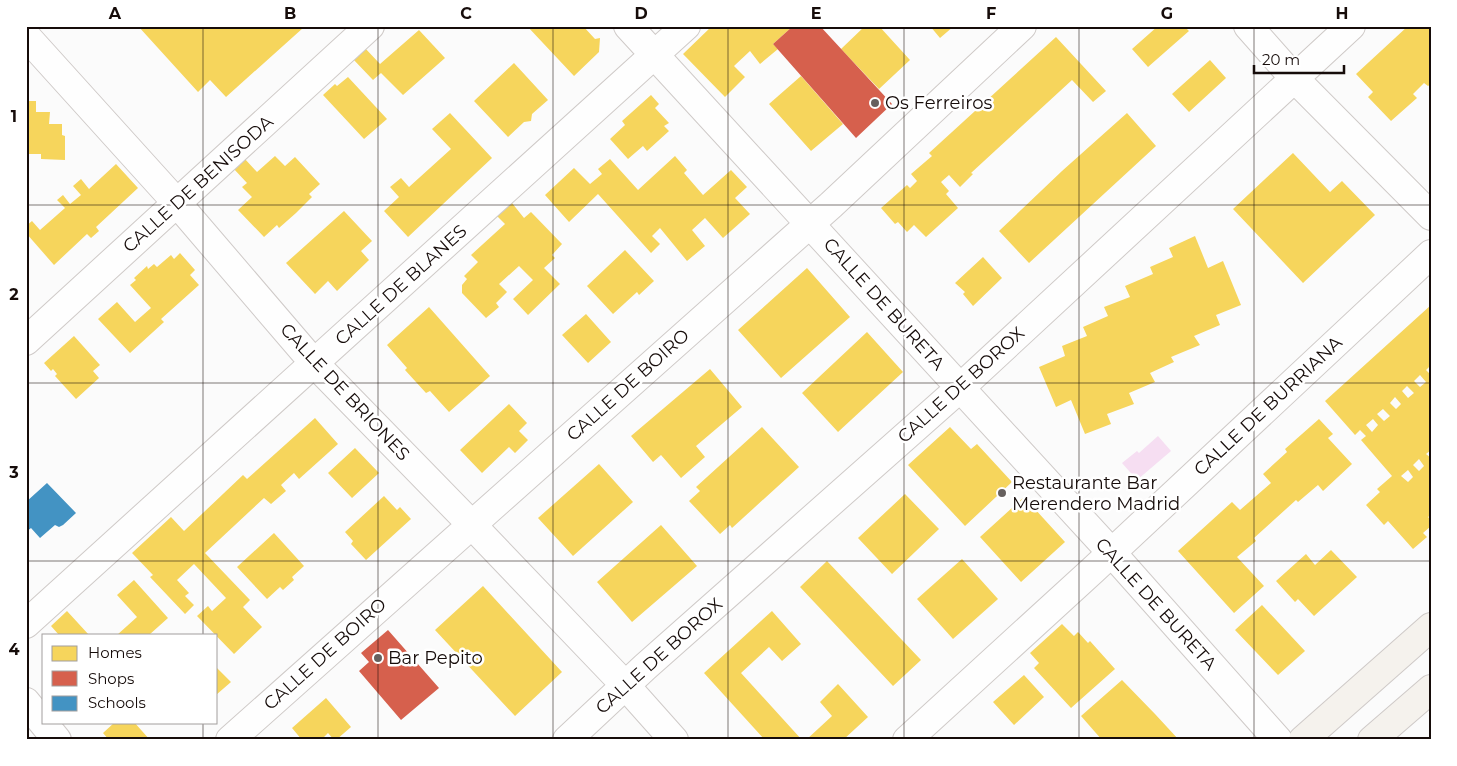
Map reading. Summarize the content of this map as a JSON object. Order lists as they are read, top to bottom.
{
  "streets": {
    "street": [
      "CALLE DE BENISODA",
      "CALLE DE BLANES",
      "CALLE DE BURETA",
      "CALLE DE BOIRO",
      "CALLE DE BOROX",
      "CALLE DE BRIONES",
      "CALLE DE BURRIANA"
    ]
  },
  "crossings": [
    ["CALLE DE BENISODA", "CALLE DE BRIONES"],
    ["CALLE DE BLANES", "CALLE DE BURETA"],
    ["CALLE DE BLANES", "CALLE DE BRIONES"],
    ["CALLE DE BURETA", "CALLE DE BOIRO"],
    ["CALLE DE BURETA", "CALLE DE BOROX"],
    ["CALLE DE BURETA", "CALLE DE BURRIANA"],
    ["CALLE DE BOIRO", "CALLE DE BRIONES"],
    ["CALLE DE BOROX", "CALLE DE BRIONES"]
  ],
  "places": ["Os Ferreiros", "Restaurante Bar Merendero Madrid", "Bar Pepito"],
  "legend": ["Homes", "Shops", "Schools"],
  "scale_bar": "20 m",
  "grid": {
    "columns": [
      "A",
      "B",
      "C",
      "D",
      "E",
      "F",
      "G",
      "H"
    ],
    "rows": [
      "1",
      "2",
      "3",
      "4"
    ]
  }
}
